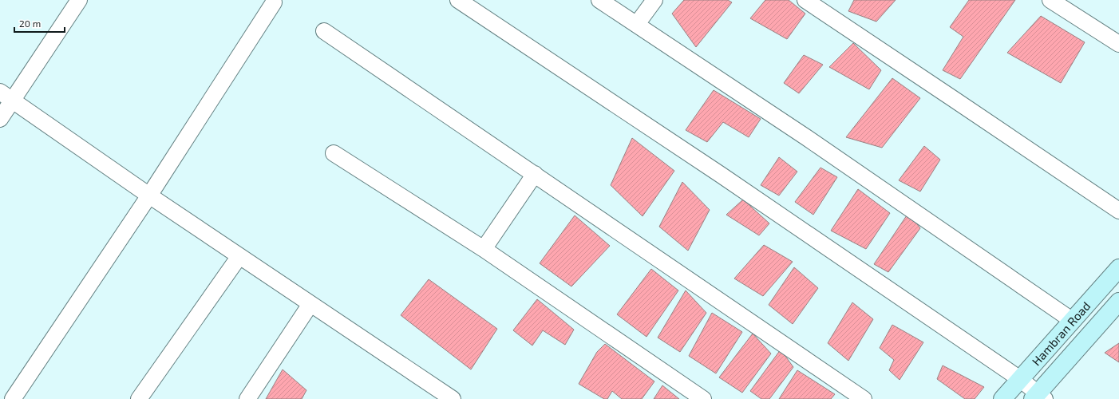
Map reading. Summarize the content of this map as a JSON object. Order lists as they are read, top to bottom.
{
  "streets": {
    "main road": ["Hambran Road"]
  },
  "scale_bar": "20 m"
}
